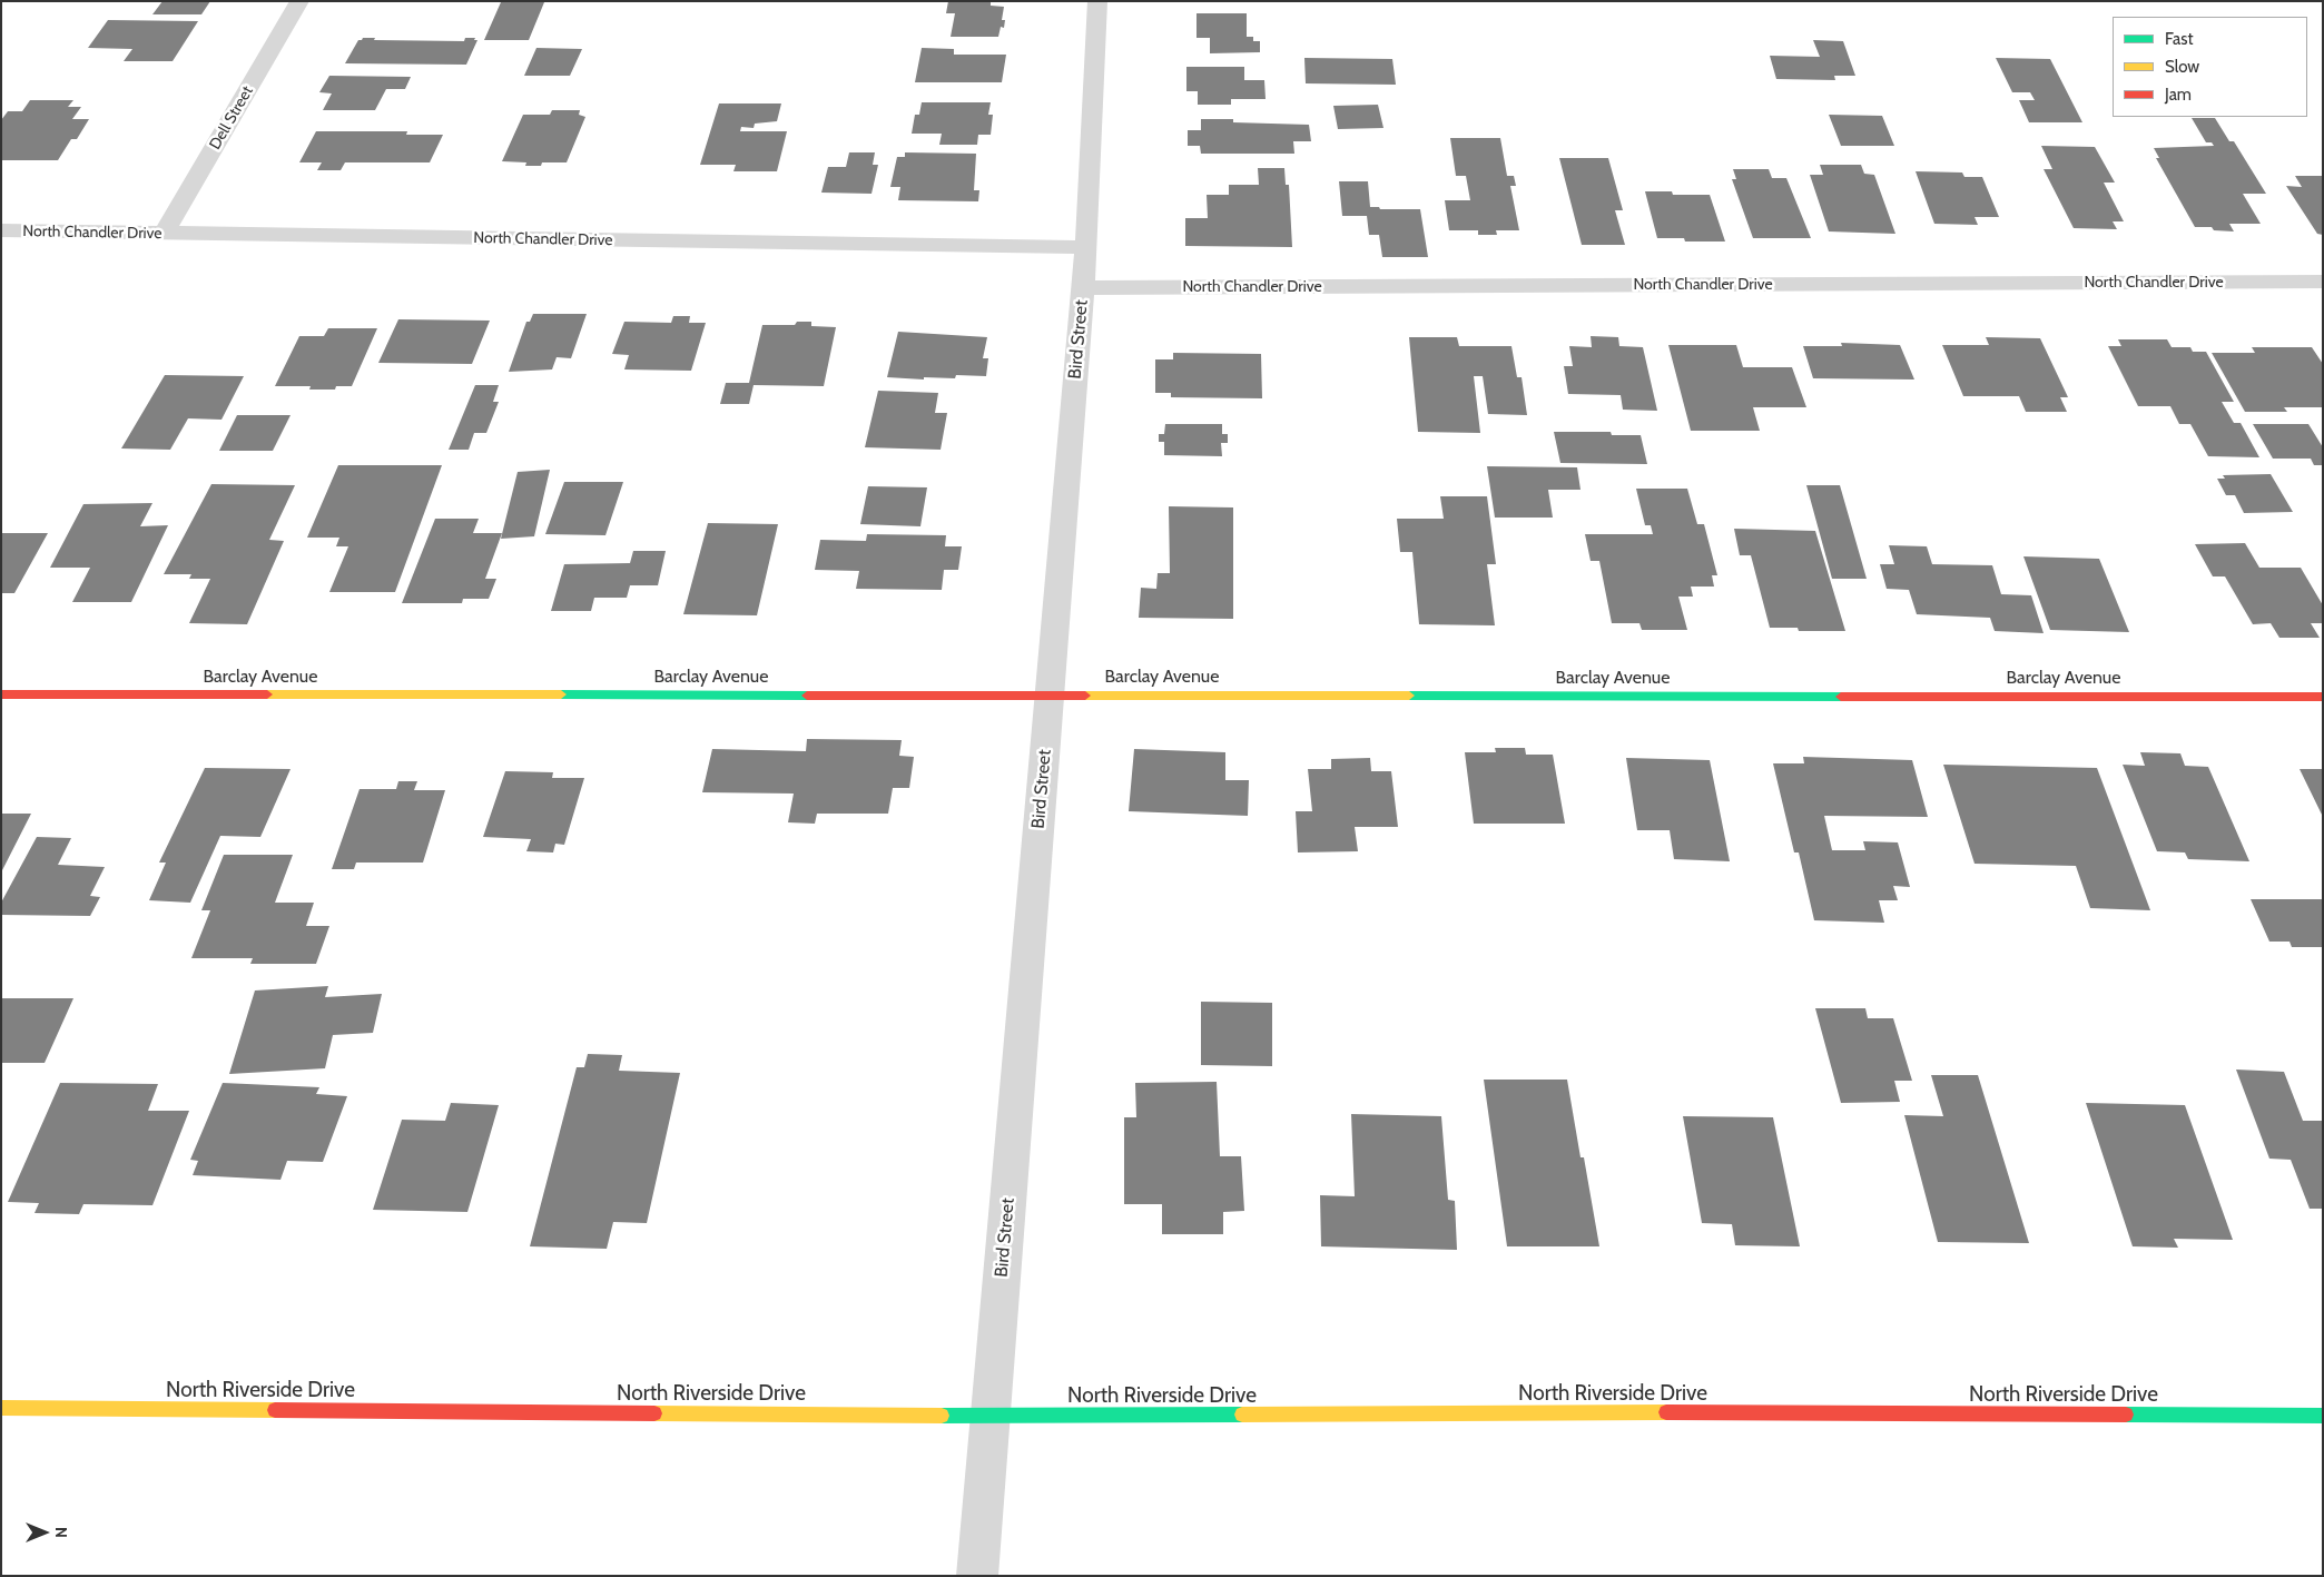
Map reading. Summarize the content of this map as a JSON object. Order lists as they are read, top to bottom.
{
  "streets": {
    "street": [
      "Dell Street",
      "North Chandler Drive",
      "Bird Street",
      "Barclay Avenue",
      "North Riverside Drive"
    ]
  },
  "crossings": [
    ["Dell Street", "North Chandler Drive"],
    ["North Chandler Drive", "Bird Street"],
    ["Bird Street", "Barclay Avenue"],
    ["Bird Street", "North Riverside Drive"]
  ],
  "legend": ["Fast", "Slow", "Jam"],
  "north": "right"
}
